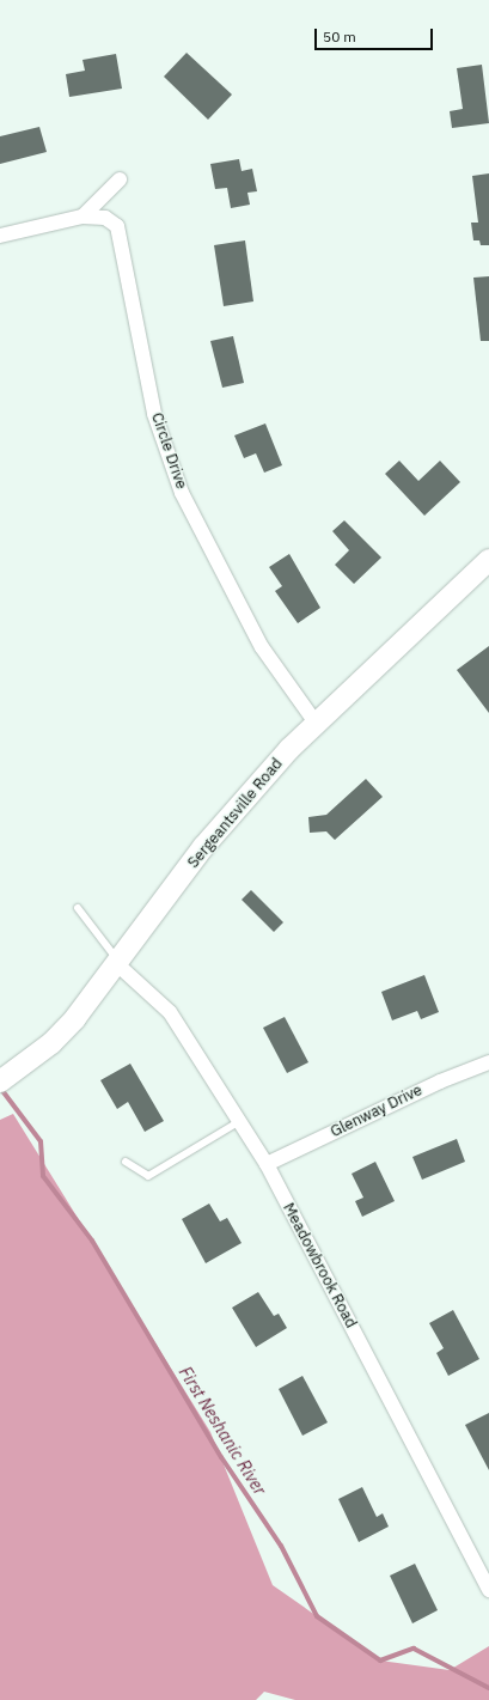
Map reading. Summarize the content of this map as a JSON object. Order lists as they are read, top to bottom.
{
  "streets": {
    "main road": ["Sergeantsville Road"],
    "street": ["Circle Drive", "Glenway Drive", "Meadowbrook Road"]
  },
  "crossings": [
    ["Circle Drive", "Sergeantsville Road"],
    ["Sergeantsville Road", "Meadowbrook Road"],
    ["Glenway Drive", "Meadowbrook Road"]
  ],
  "water": ["First Neshanic River"],
  "scale_bar": "50 m"
}
